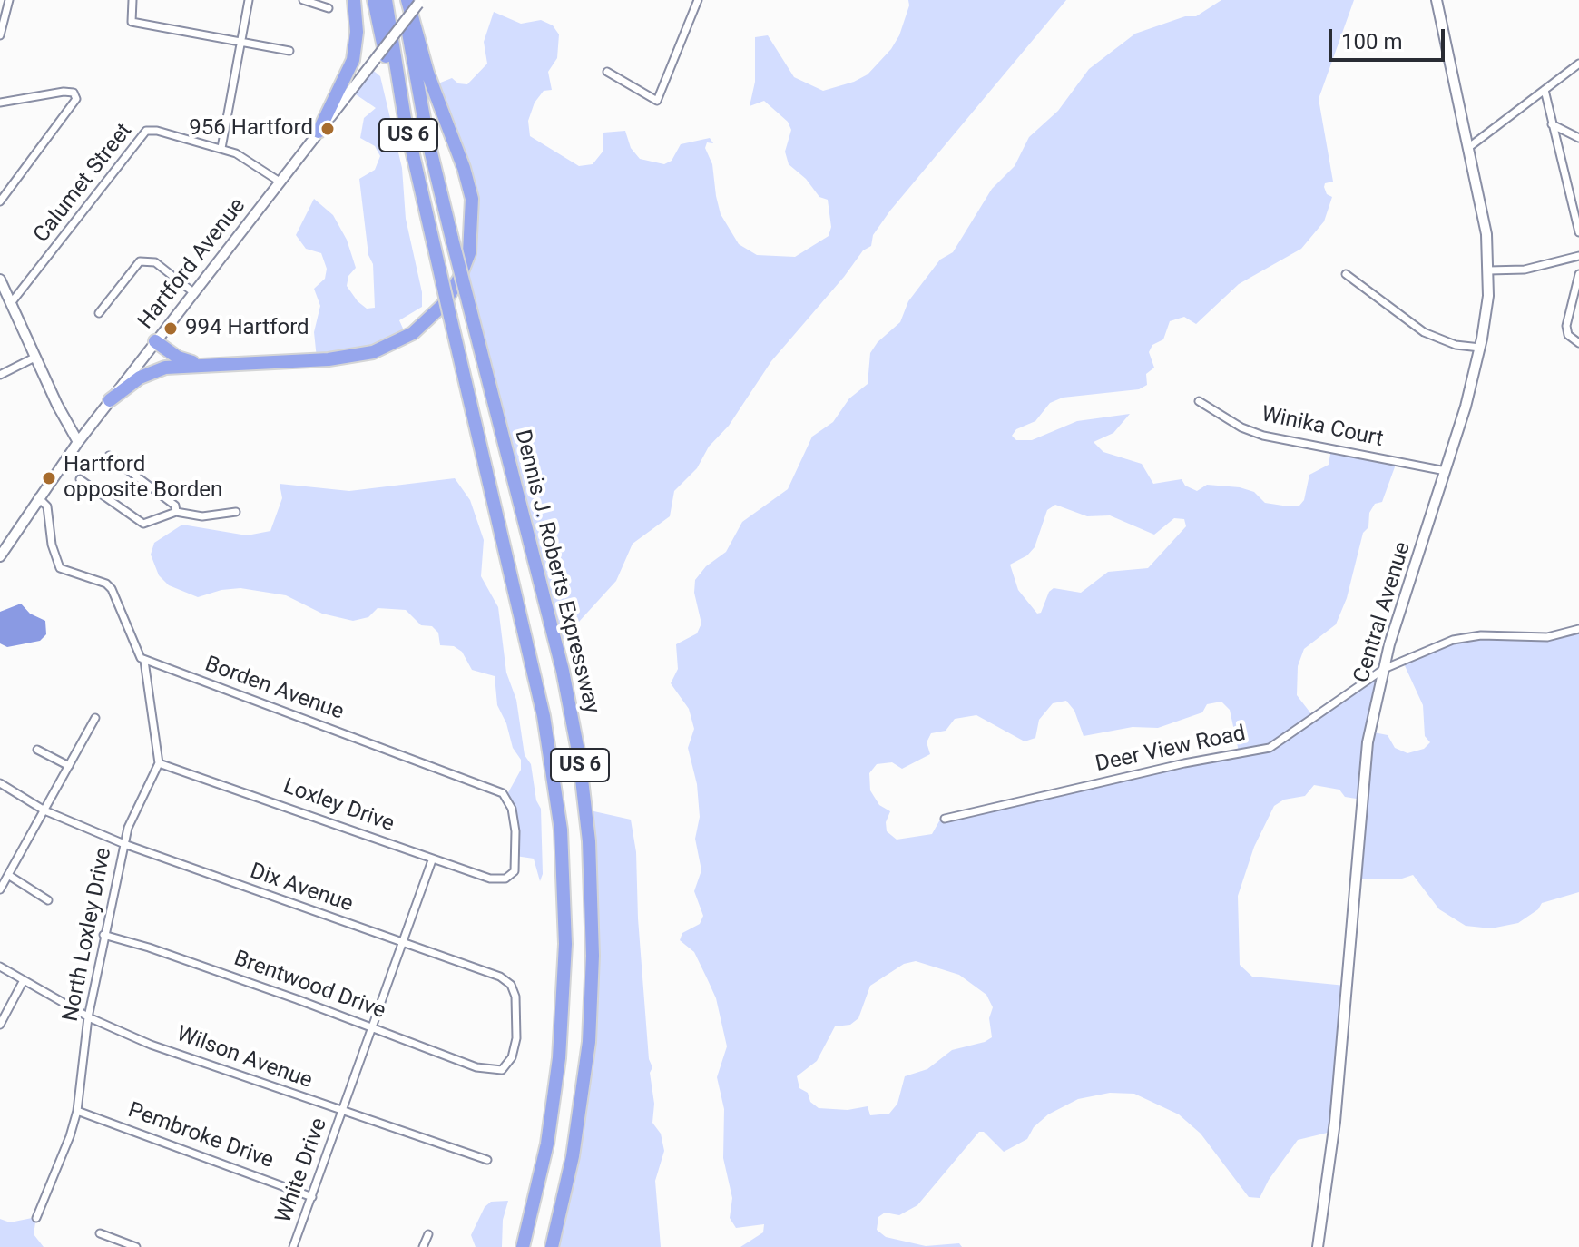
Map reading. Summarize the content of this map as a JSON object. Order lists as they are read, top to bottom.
{
  "streets": {
    "highway": ["US 6", "Dennis J. Roberts Expressway"],
    "main road": ["Hartford Avenue", "Central Avenue"],
    "street": [
      "Calumet Street",
      "Winika Court",
      "Borden Avenue",
      "Deer View Road",
      "Loxley Drive",
      "Dix Avenue",
      "North Loxley Drive",
      "Brentwood Drive",
      "Wilson Avenue",
      "Pembroke Drive",
      "White Drive"
    ]
  },
  "crossings": [
    ["Calumet Street", "Hartford Avenue"],
    ["Hartford Avenue", "Dennis J. Roberts Expressway"],
    ["Winika Court", "Central Avenue"],
    ["Central Avenue", "Deer View Road"],
    ["Borden Avenue", "Loxley Drive"],
    ["Loxley Drive", "North Loxley Drive"],
    ["Loxley Drive", "White Drive"],
    ["Dix Avenue", "North Loxley Drive"],
    ["Dix Avenue", "Brentwood Drive"],
    ["Dix Avenue", "White Drive"],
    ["North Loxley Drive", "Brentwood Drive"],
    ["North Loxley Drive", "Wilson Avenue"],
    ["North Loxley Drive", "Pembroke Drive"],
    ["Brentwood Drive", "White Drive"],
    ["Wilson Avenue", "White Drive"],
    ["Pembroke Drive", "White Drive"]
  ],
  "places": ["956 Hartford", "994 Hartford", "Hartford opposite Borden"],
  "scale_bar": "100 m"
}
